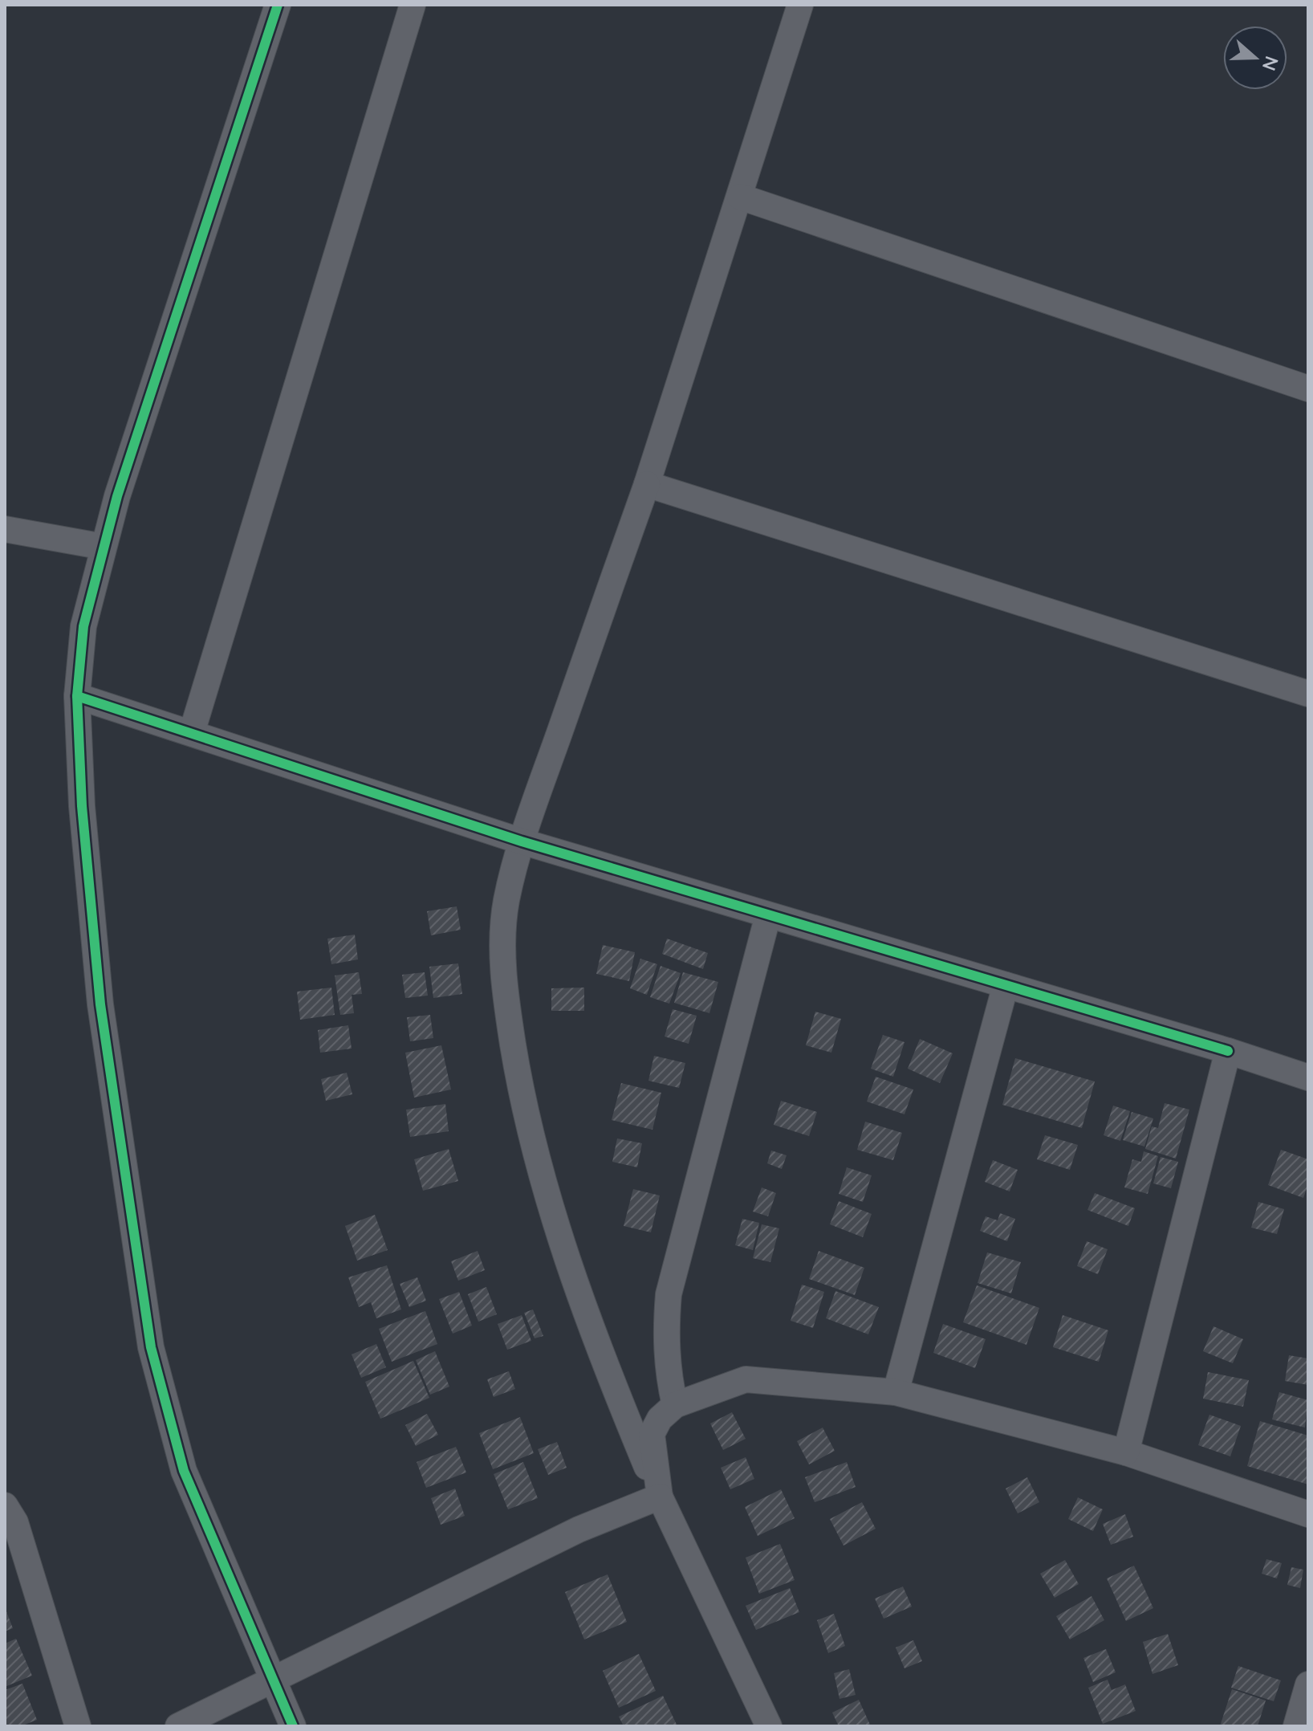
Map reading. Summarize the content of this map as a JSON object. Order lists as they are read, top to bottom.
{
  "north": "right"
}
